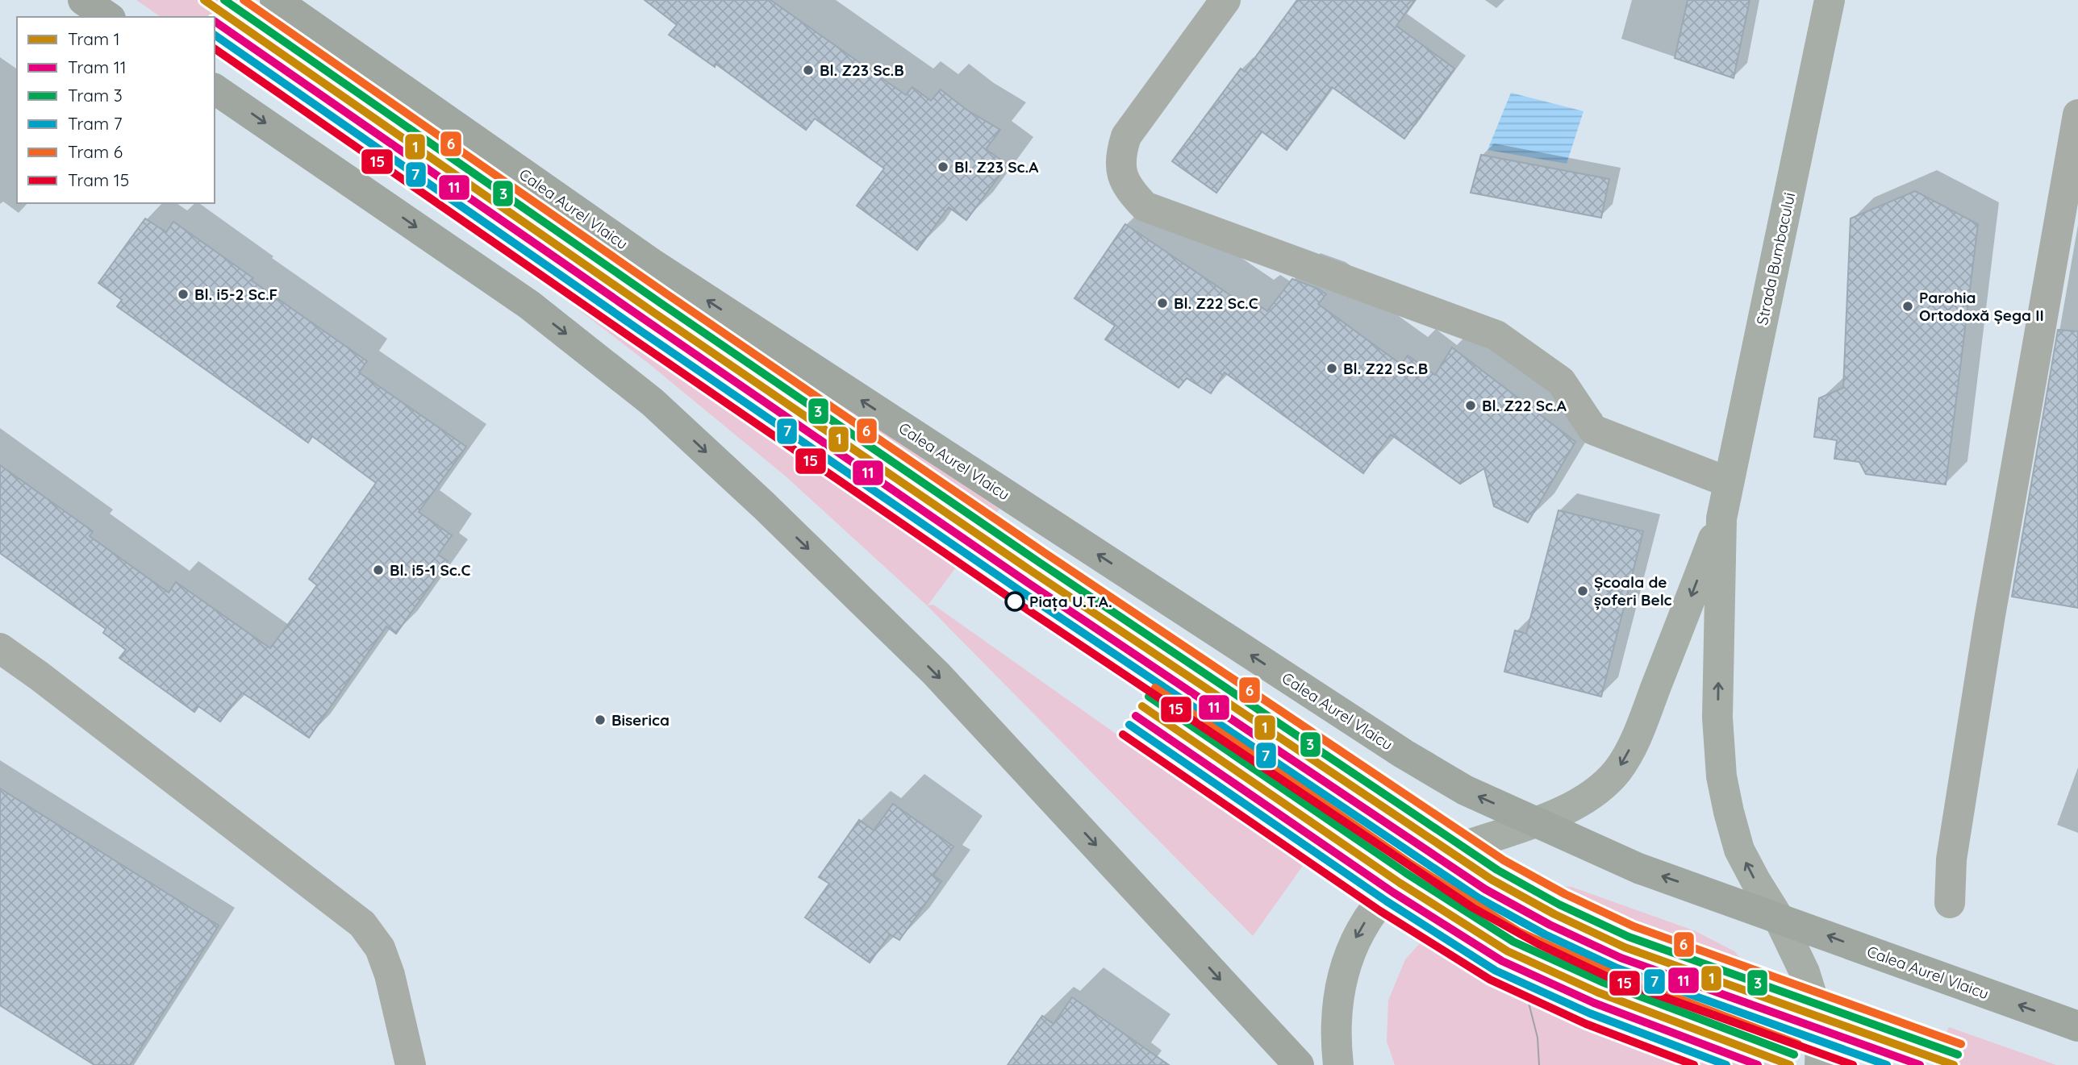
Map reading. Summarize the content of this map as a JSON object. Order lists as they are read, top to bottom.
{
  "streets": {
    "main road": ["Calea Aurel Vlaicu"],
    "street": ["Strada Bumbacului"]
  },
  "crossings": [
    ["Calea Aurel Vlaicu", "Strada Bumbacului"]
  ],
  "places": [
    "Bl. Z23 Sc.B",
    "Bl. Z23 Sc.A",
    "Bl. i5-2 Sc.F",
    "Bl. Z22 Sc.C",
    "Parohia Ortodoxă Șega II",
    "Bl. Z22 Sc.B",
    "Bl. Z22 Sc.A",
    "Bl. i5-1 Sc.C",
    "Școala de șoferi Belc",
    "Piața U.T.A.",
    "Biserica"
  ],
  "lines": [
    "tram line 1",
    "tram line 3",
    "tram line 6",
    "tram line 11",
    "tram line 7",
    "tram line 15"
  ],
  "legend": [
    "Tram 1",
    "Tram 11",
    "Tram 3",
    "Tram 7",
    "Tram 6",
    "Tram 15"
  ]
}
